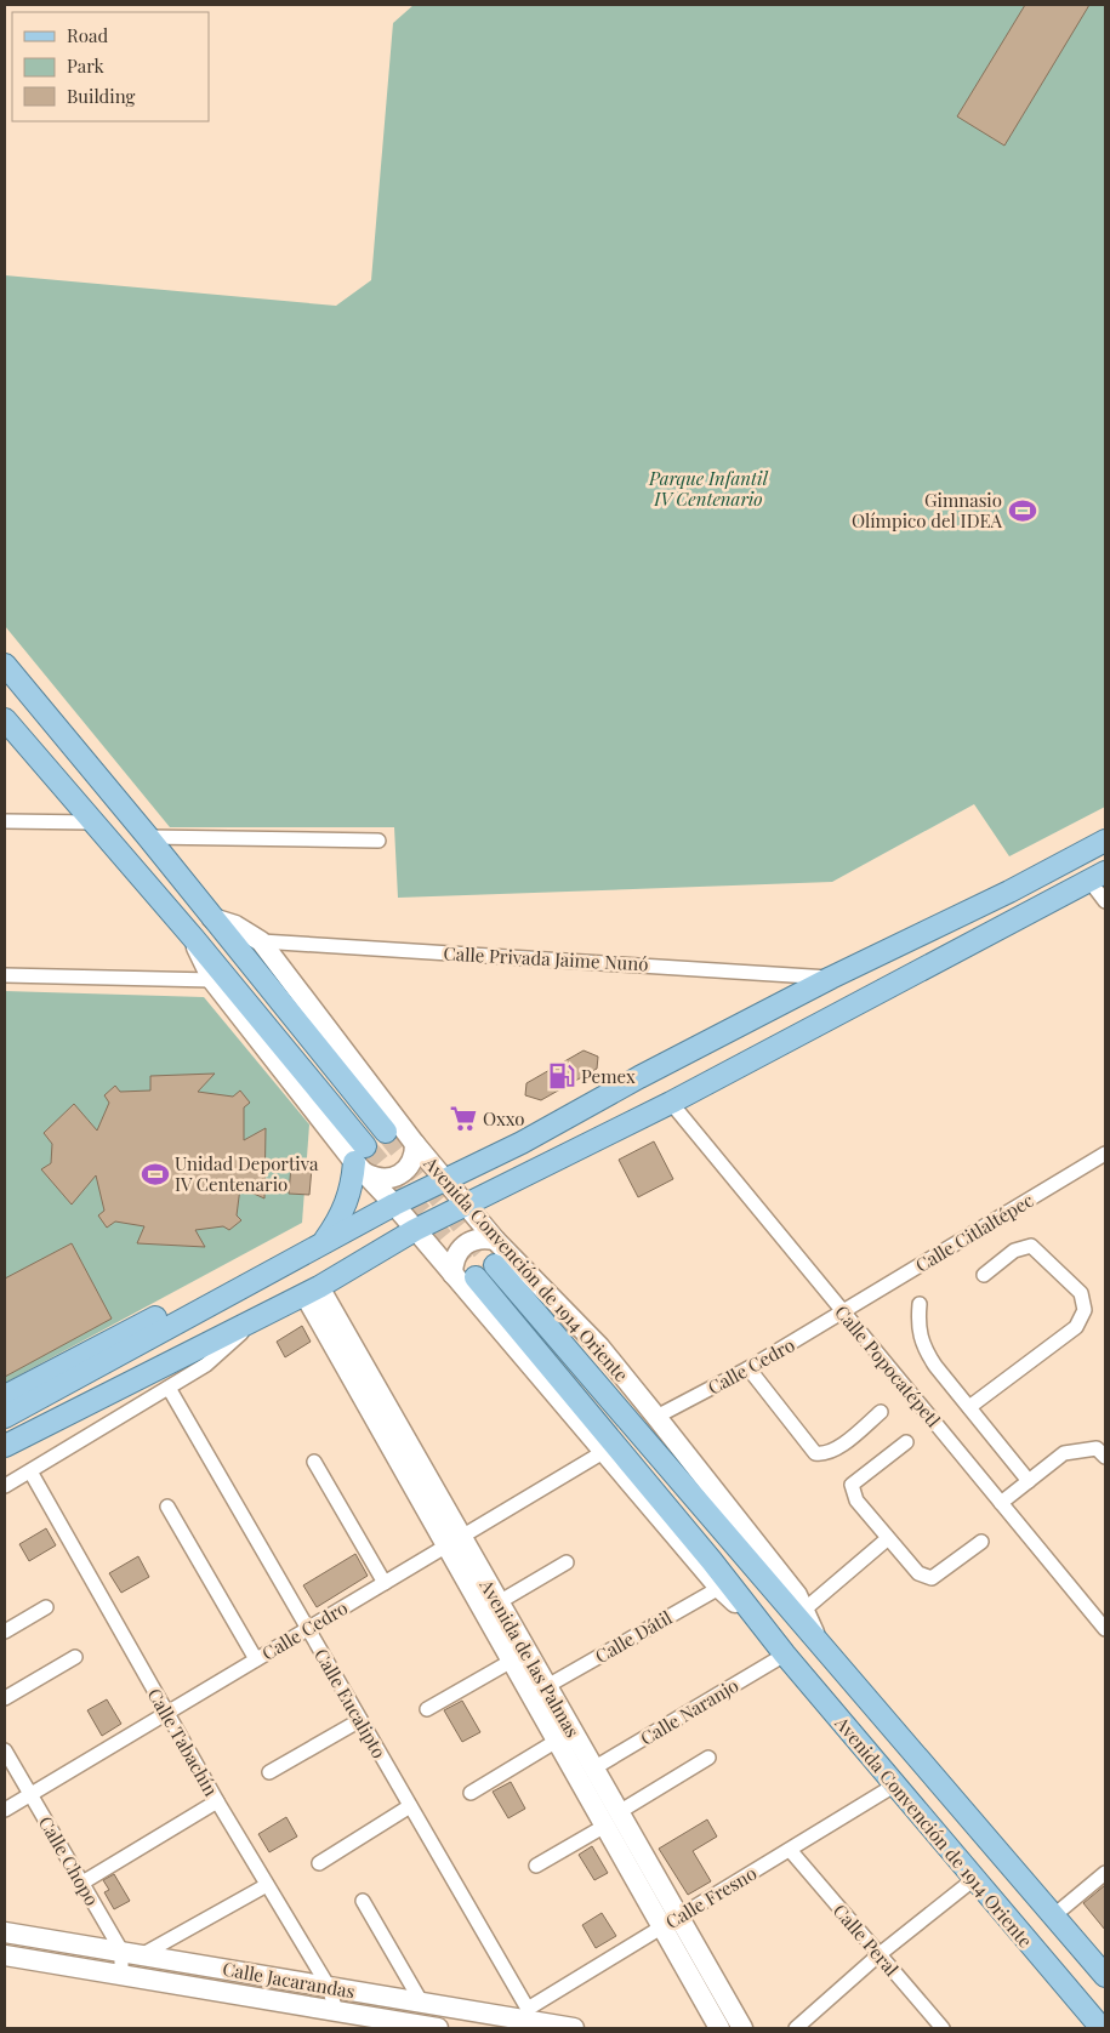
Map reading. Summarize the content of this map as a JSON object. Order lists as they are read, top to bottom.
{
  "streets": {
    "main road": ["Avenida Convención de 1914 Oriente"],
    "street": [
      "Calle Privada Jaime Nunó",
      "Calle Citlaltépec",
      "Calle Cedro",
      "Calle Popocatépetl",
      "Calle Dátil",
      "Avenida de las Palmas",
      "Calle Eucalipto",
      "Calle Naranjo",
      "Calle Tabachín",
      "Calle Chopo",
      "Calle Fresno",
      "Calle Peral",
      "Calle Jacarandas"
    ]
  },
  "crossings": [
    ["Calle Privada Jaime Nunó", "Avenida Convención de 1914 Oriente"],
    ["Calle Citlaltépec", "Calle Cedro"],
    ["Calle Citlaltépec", "Calle Popocatépetl"],
    ["Avenida Convención de 1914 Oriente", "Calle Cedro"],
    ["Avenida Convención de 1914 Oriente", "Calle Dátil"],
    ["Avenida Convención de 1914 Oriente", "Calle Naranjo"],
    ["Avenida Convención de 1914 Oriente", "Calle Fresno"],
    ["Calle Cedro", "Calle Popocatépetl"],
    ["Calle Cedro", "Avenida de las Palmas"],
    ["Calle Cedro", "Calle Eucalipto"],
    ["Calle Cedro", "Calle Tabachín"],
    ["Calle Cedro", "Calle Chopo"],
    ["Calle Dátil", "Avenida de las Palmas"],
    ["Avenida de las Palmas", "Calle Naranjo"],
    ["Avenida de las Palmas", "Calle Fresno"],
    ["Calle Eucalipto", "Calle Fresno"],
    ["Calle Eucalipto", "Calle Jacarandas"],
    ["Calle Tabachín", "Calle Jacarandas"],
    ["Calle Chopo", "Calle Jacarandas"],
    ["Calle Fresno", "Calle Peral"],
    ["Calle Fresno", "Calle Jacarandas"]
  ],
  "parks": ["Parque Infantil IV Centenario"],
  "places": {
    "sports": ["Gimnasio Olímpico del IDEA", "Unidad Deportiva IV Centenario"],
    "fuel station": ["Pemex"],
    "supermarket": ["Oxxo"]
  },
  "legend": ["Road", "Park", "Building"]
}
